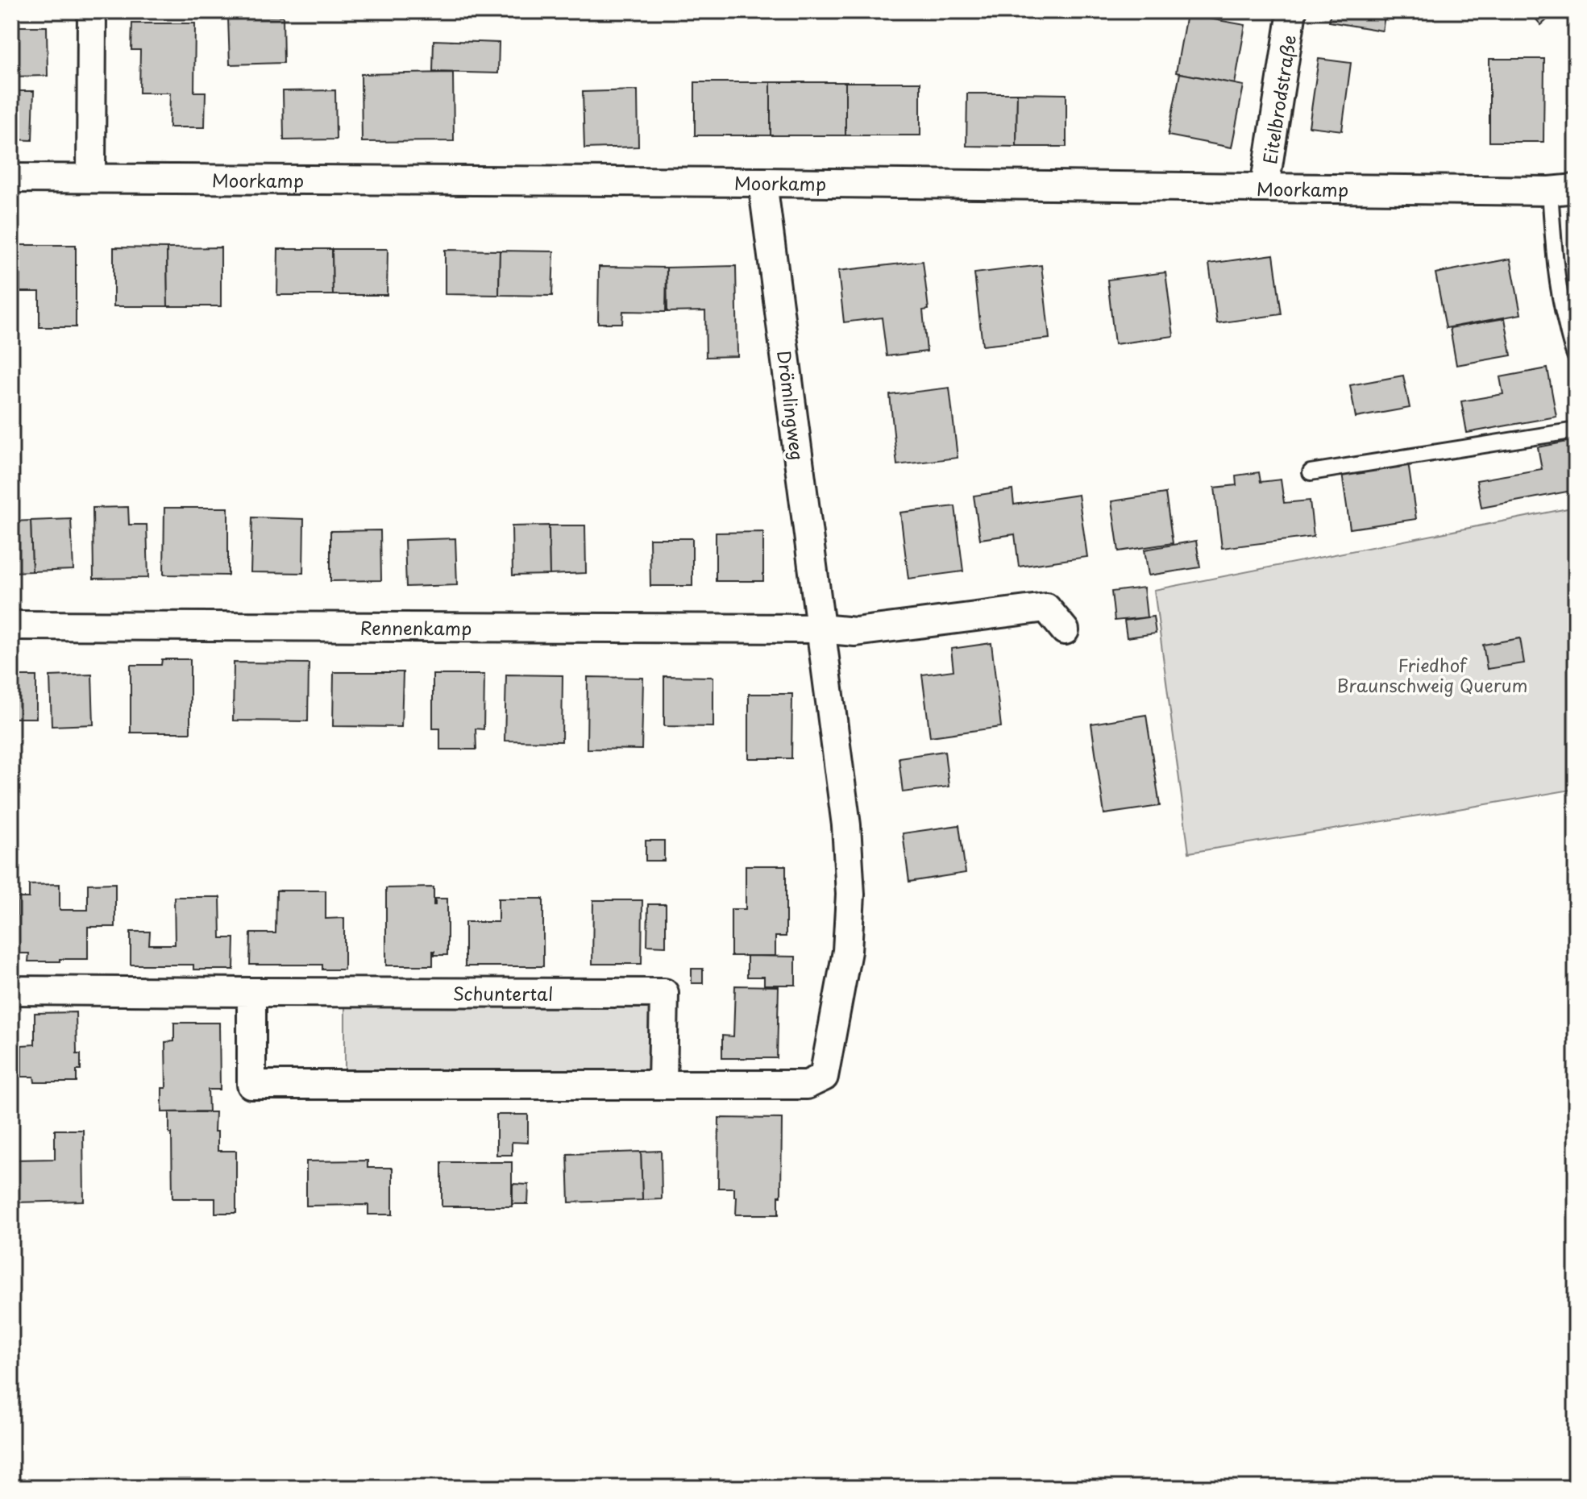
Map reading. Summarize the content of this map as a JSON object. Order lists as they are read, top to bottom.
{
  "streets": {
    "street": [
      "Eitelbrodstraße",
      "Moorkamp",
      "Drömlingweg",
      "Rennenkamp",
      "Schuntertal"
    ]
  },
  "crossings": [
    ["Eitelbrodstraße", "Moorkamp"],
    ["Moorkamp", "Drömlingweg"],
    ["Drömlingweg", "Rennenkamp"],
    ["Drömlingweg", "Schuntertal"]
  ],
  "parks": ["Friedhof Braunschweig Querum"]
}
